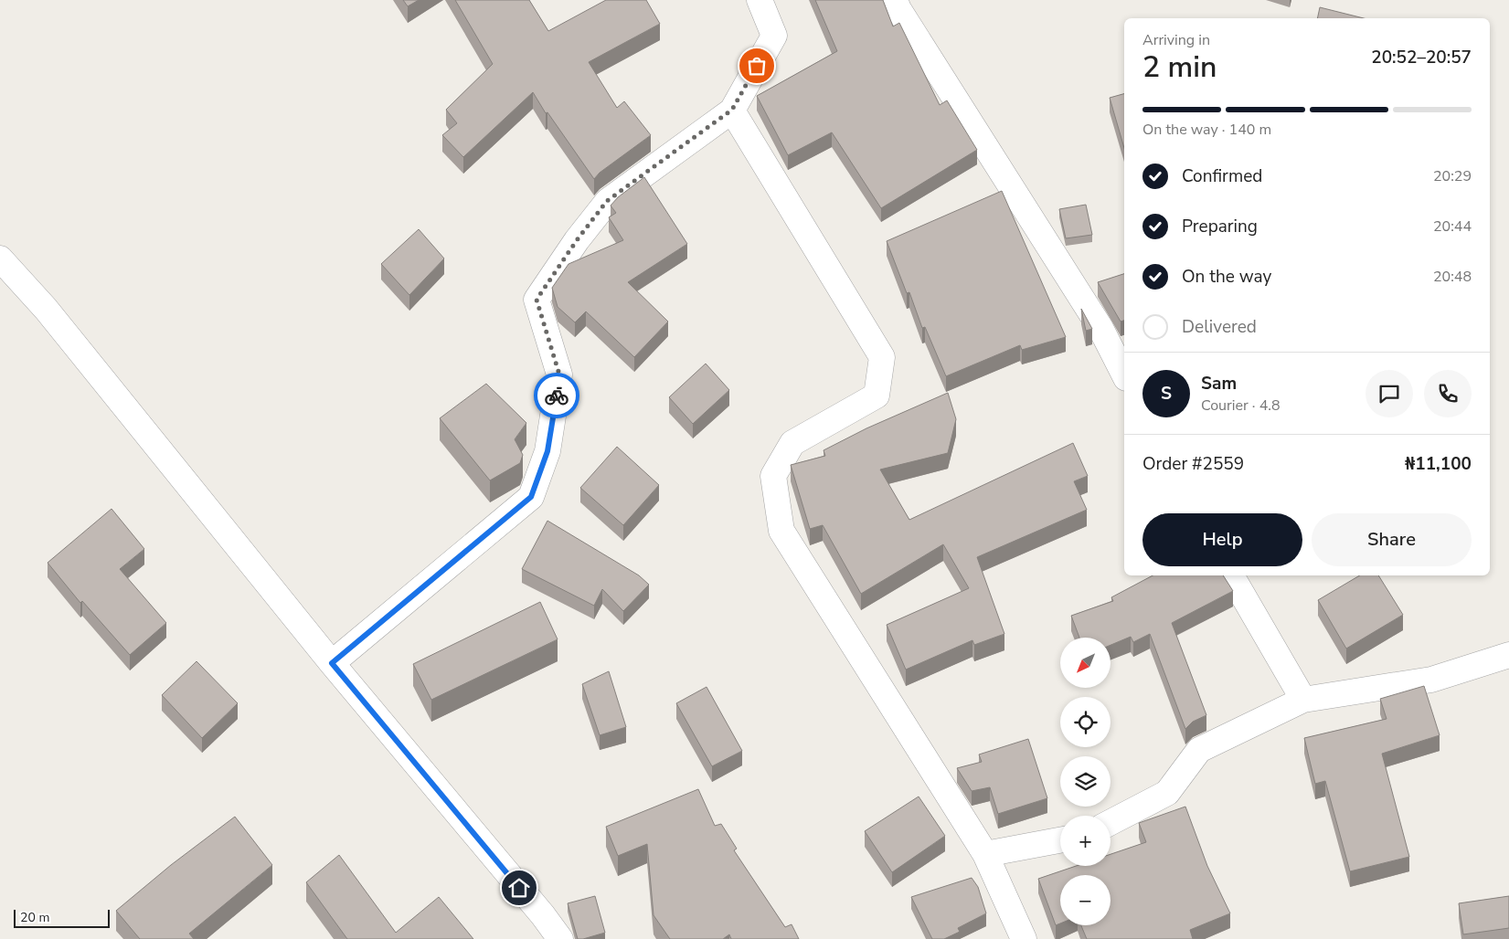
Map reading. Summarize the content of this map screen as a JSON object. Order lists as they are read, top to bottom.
{
  "scale_bar": "20 m",
  "north": "bottom left",
  "page": {
    "heading": ["2 min", "Arriving in", "20:52–20:57"],
    "panel": [
      "Sam",
      "Courier · 4.8",
      "Order #2559",
      "₦11,100"
    ],
    "bar": "On the way · 140 m",
    "list": [
      ["Confirmed", "20:29"],
      ["Preparing", "20:44"],
      ["On the way", "20:48"],
      "Delivered"
    ],
    "round": "S",
    "buttons": ["Help", "Share"],
    "map_buttons": ["+", "−"],
    "scale": "20 m"
  }
}
